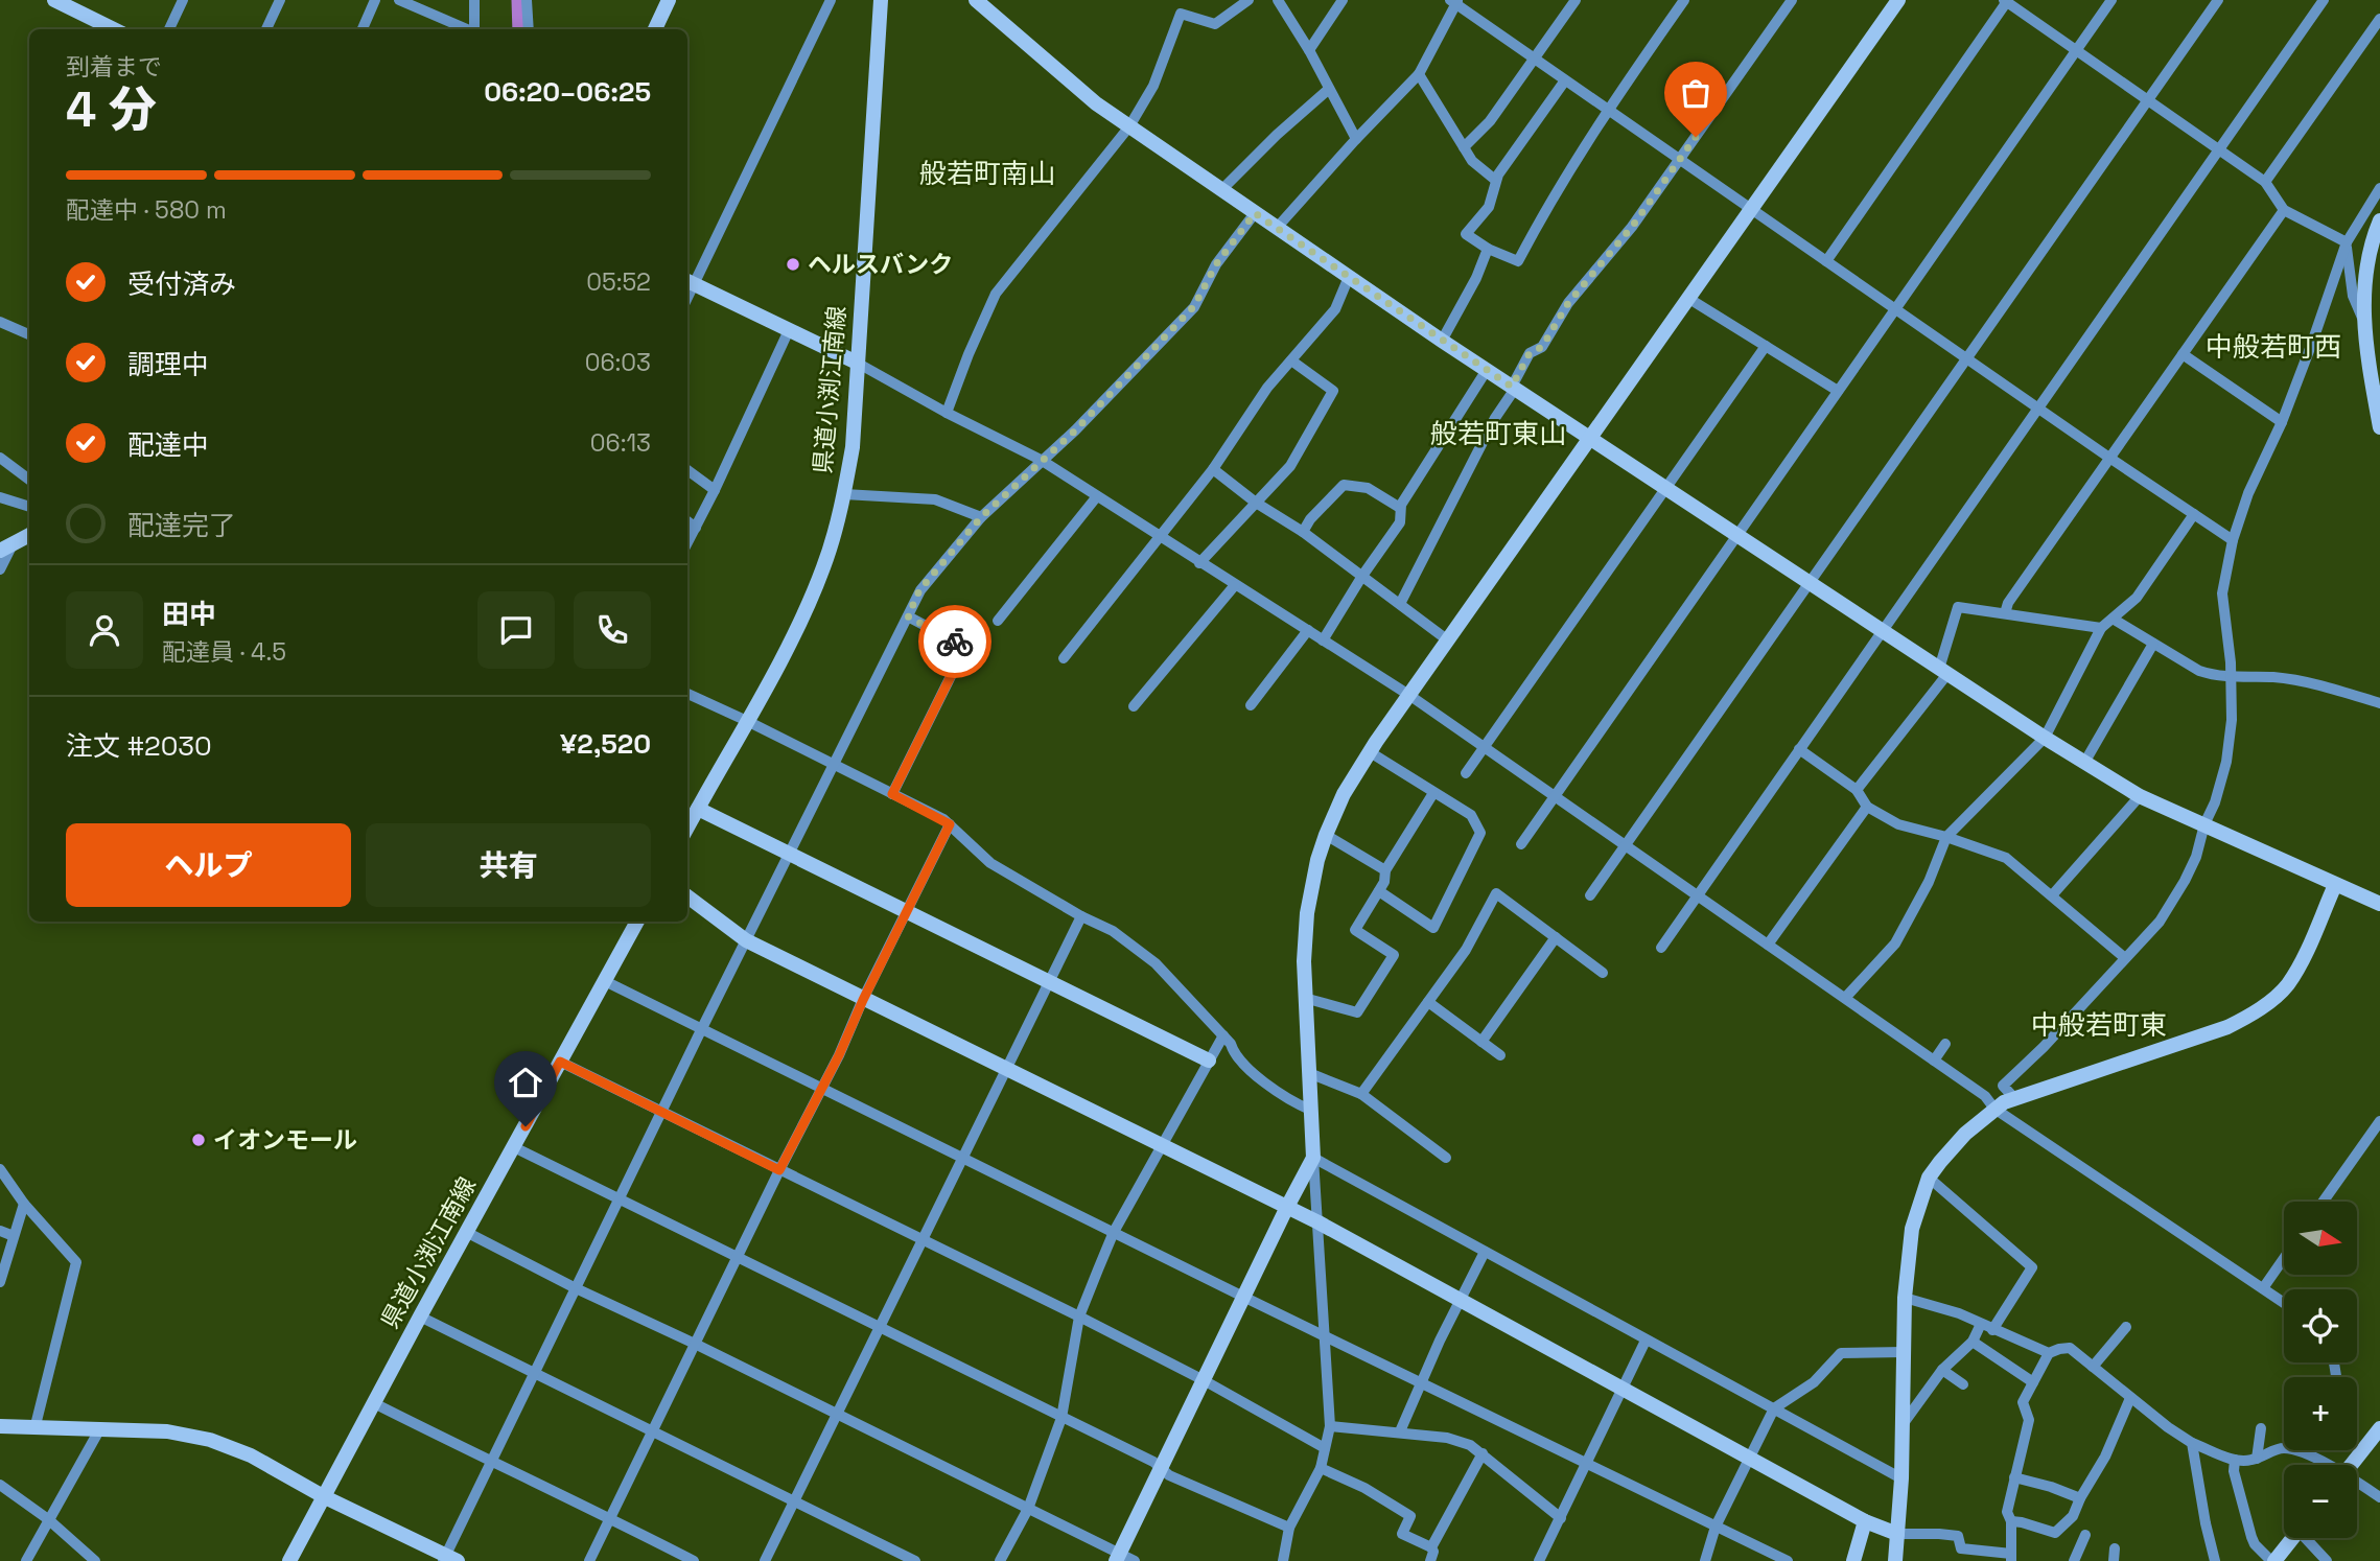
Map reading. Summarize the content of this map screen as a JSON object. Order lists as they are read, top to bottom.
{
  "streets": {
    "street": ["県道小渕江南線"]
  },
  "districts": [
    "般若町南山",
    "中般若町西",
    "般若町東山",
    "中般若町東"
  ],
  "places": ["ヘルスバンク", "イオンモール"],
  "north": "right",
  "page": {
    "heading": ["4 分", "到着まで", "06:20–06:25"],
    "panel": [
      "田中",
      "配達員 · 4.5",
      "注文 #2030",
      "¥2,520"
    ],
    "bar": "配達中 · 580 m",
    "list": [
      ["受付済み", "05:52"],
      ["調理中", "06:03"],
      ["配達中", "06:13"],
      "配達完了"
    ],
    "buttons": ["ヘルプ", "共有"],
    "map_buttons": ["+", "−"]
  }
}
